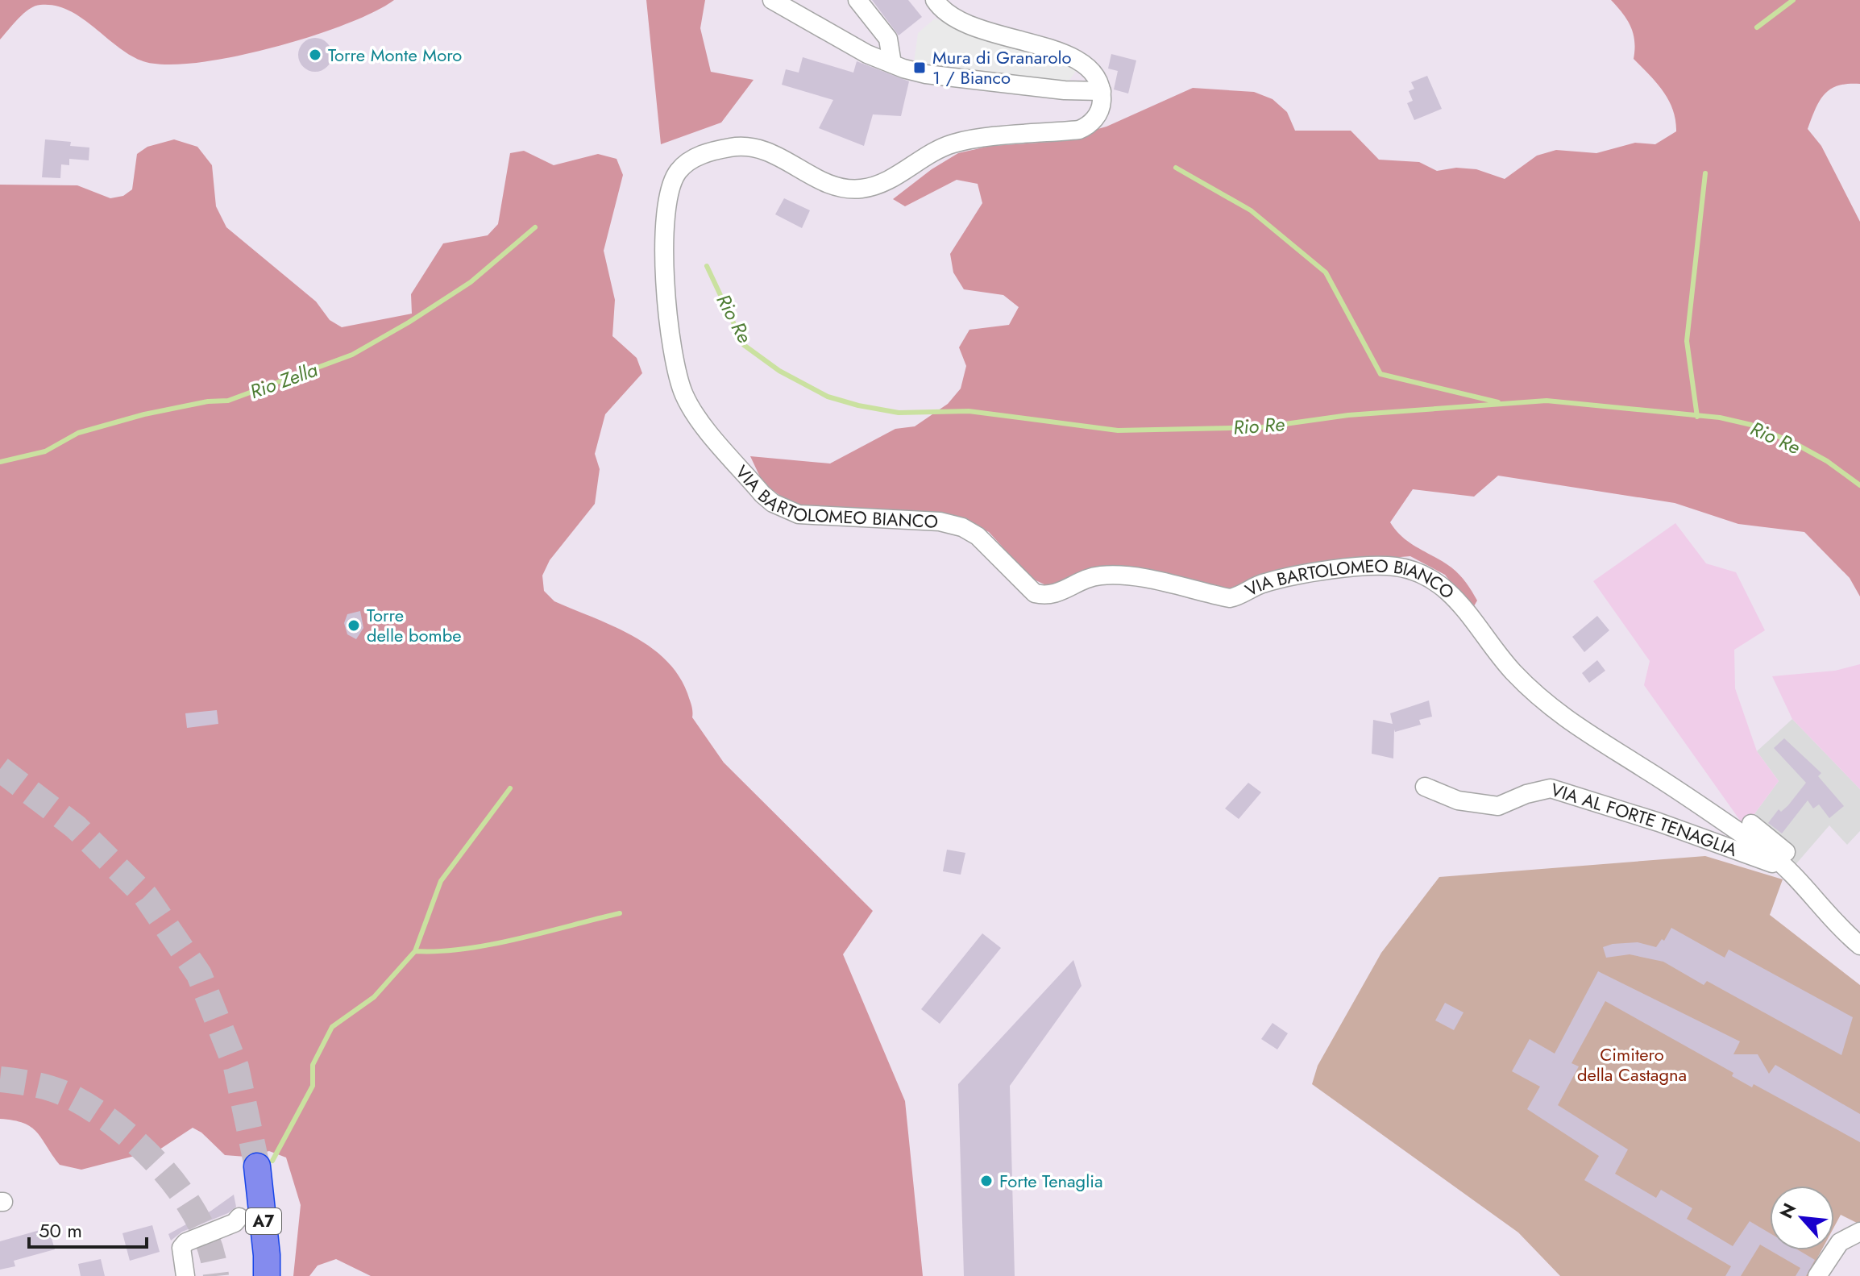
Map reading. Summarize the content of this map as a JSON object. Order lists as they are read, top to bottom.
{
  "streets": {
    "highway": ["A7"],
    "street": ["VIA BARTOLOMEO BIANCO", "VIA AL FORTE TENAGLIA"]
  },
  "crossings": [
    ["VIA BARTOLOMEO BIANCO", "VIA AL FORTE TENAGLIA"]
  ],
  "water": ["Rio Re", "Rio Zella"],
  "parks": ["Cimitero della Castagna"],
  "places": {
    "other": ["Torre Monte Moro", "Torre delle bombe", "Forte Tenaglia"],
    "transit": ["Mura di Granarolo 1 / Bianco"]
  },
  "scale_bar": "50 m",
  "north": "top left"
}
